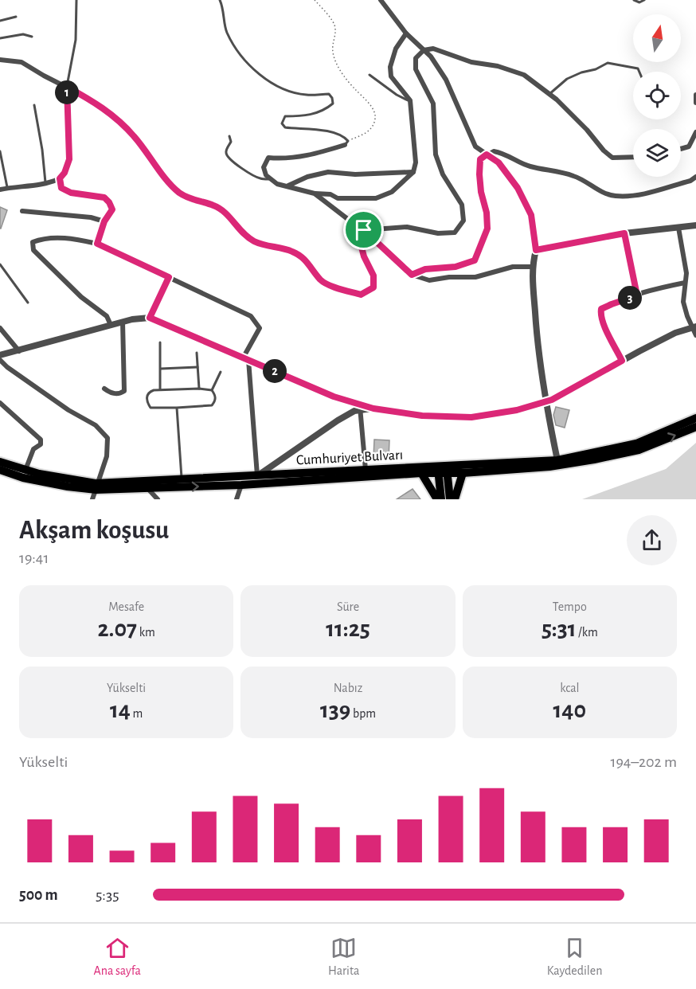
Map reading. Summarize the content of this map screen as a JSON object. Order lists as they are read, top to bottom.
{
  "streets": {
    "main road": ["Cumhuriyet Bulvarı"]
  },
  "north": "top",
  "page": {
    "pins": ["1", "3", "2"],
    "heading": ["Akşam koşusu", "19:41"],
    "stats": [
      ["Mesafe", "2.07 km"],
      ["Süre", "11:25"],
      ["Tempo", "5:31 /km"],
      ["Yükselti", "14 m"],
      ["Nabız", "139 bpm"],
      ["kcal", "140"]
    ],
    "chart": ["Yükselti", "194–202 m"],
    "list": [
      {
        "name": "500 m",
        "note": "5:35"
      }
    ],
    "tabs": ["Ana sayfa", "Harita", "Kaydedilen"]
  }
}
